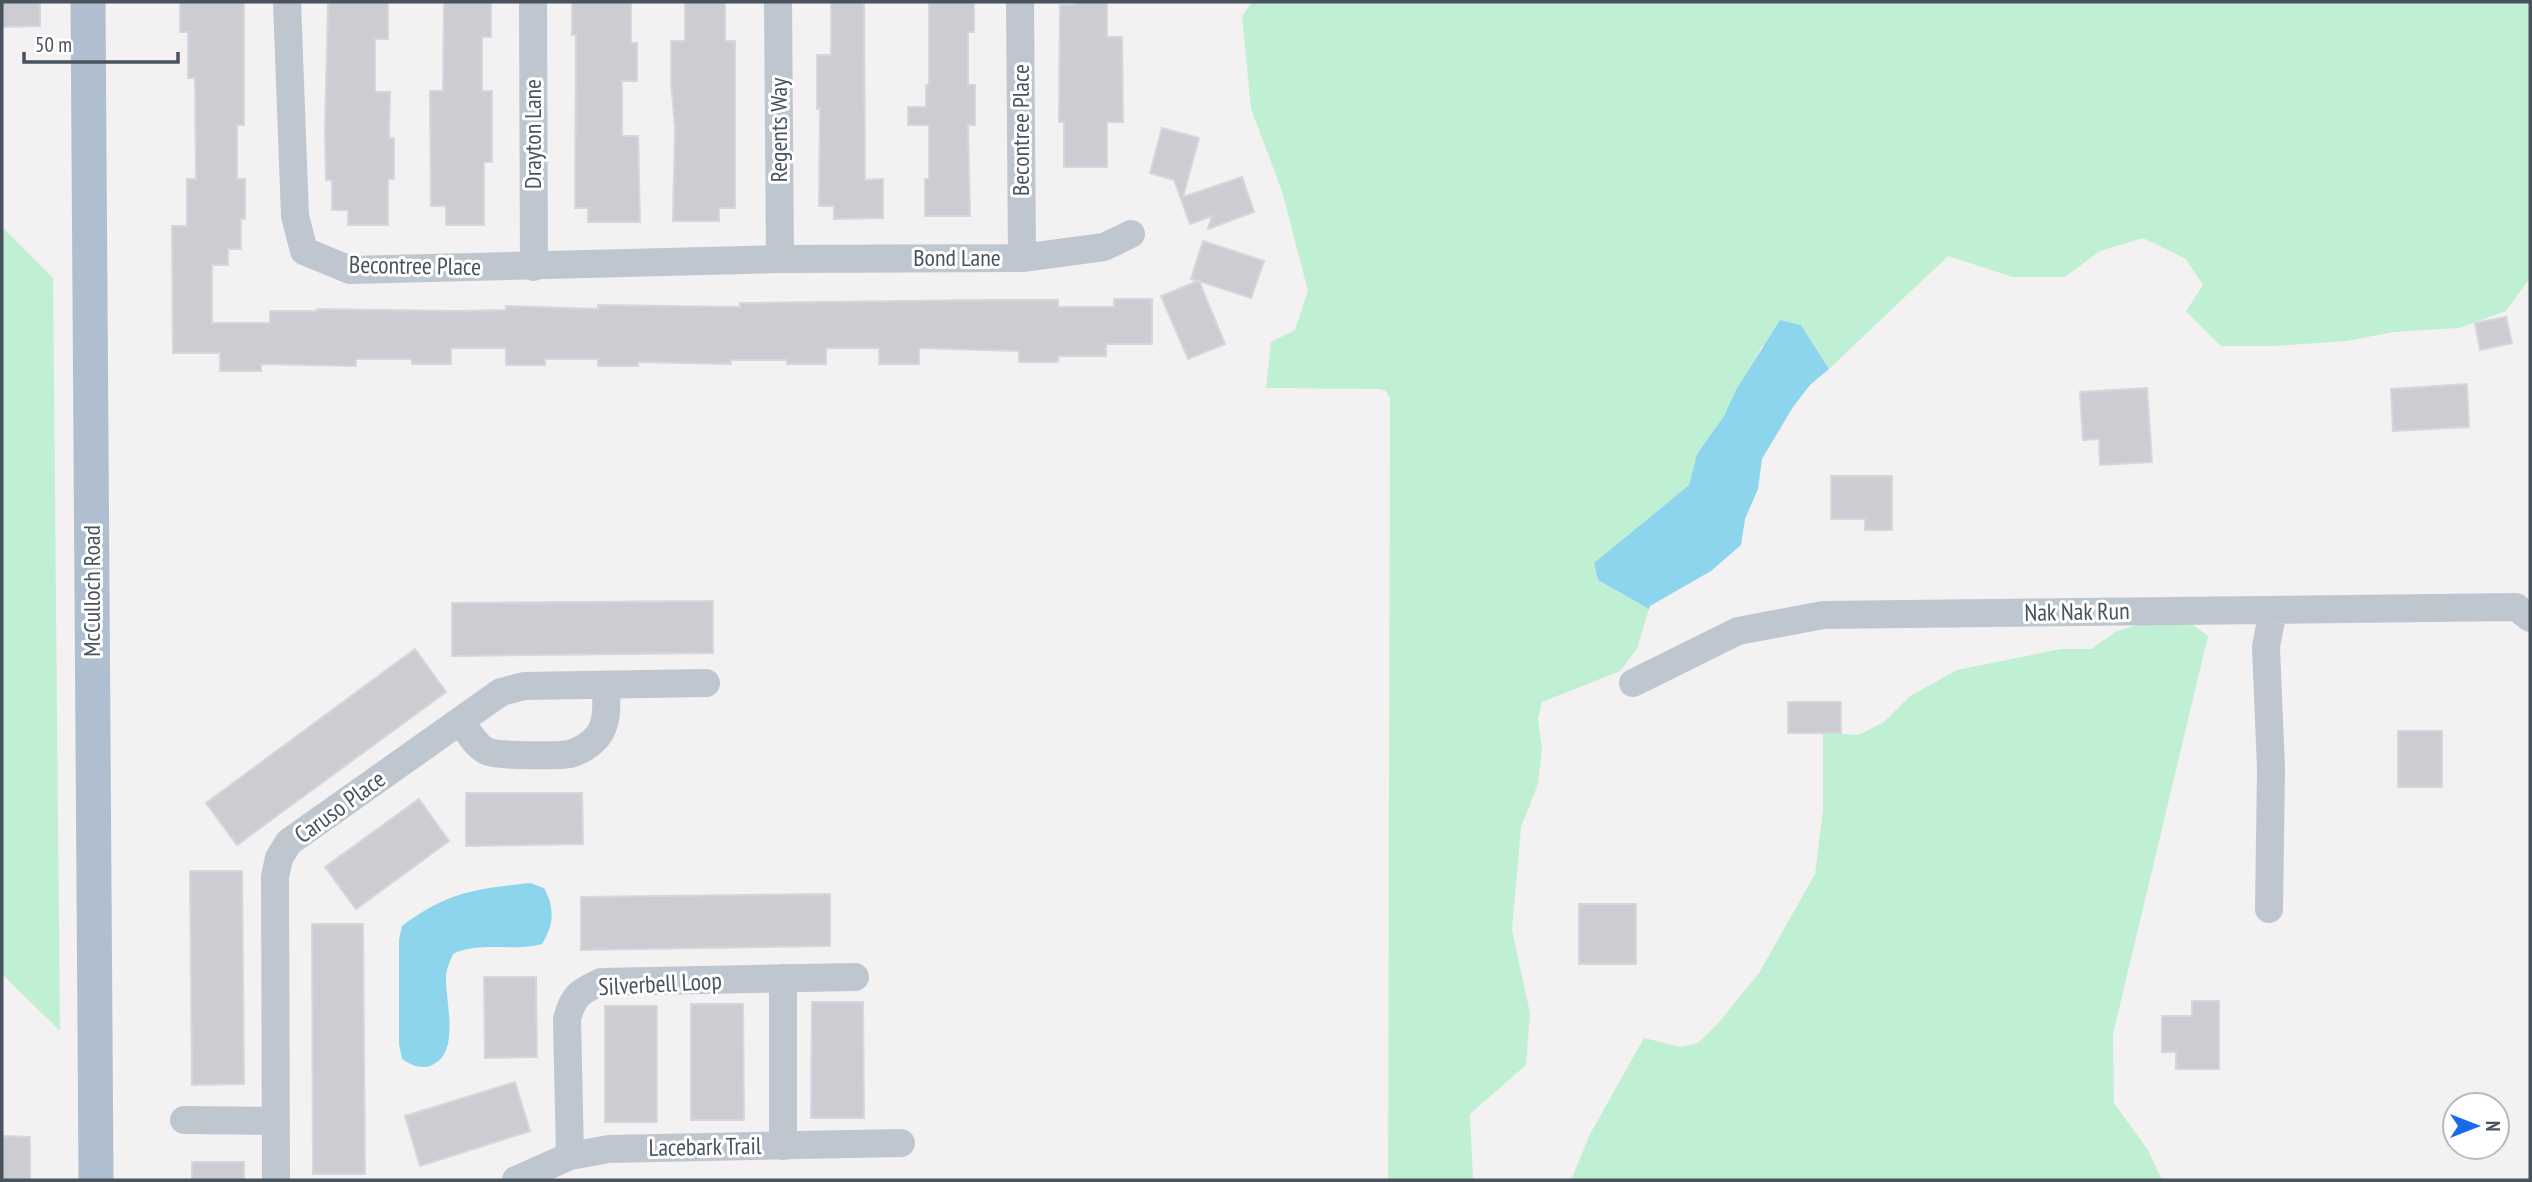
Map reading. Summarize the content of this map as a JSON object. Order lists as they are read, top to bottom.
{
  "streets": {
    "main road": ["McCulloch Road"],
    "street": [
      "Regents Way",
      "Becontree Place",
      "Drayton Lane",
      "Bond Lane",
      "Nak Nak Run",
      "Caruso Place",
      "Silverbell Loop",
      "Lacebark Trail"
    ]
  },
  "crossings": [
    ["Regents Way", "Becontree Place"],
    ["Regents Way", "Bond Lane"],
    ["Becontree Place", "Drayton Lane"],
    ["Becontree Place", "Bond Lane"],
    ["Silverbell Loop", "Lacebark Trail"]
  ],
  "scale_bar": "50 m",
  "north": "right"
}
